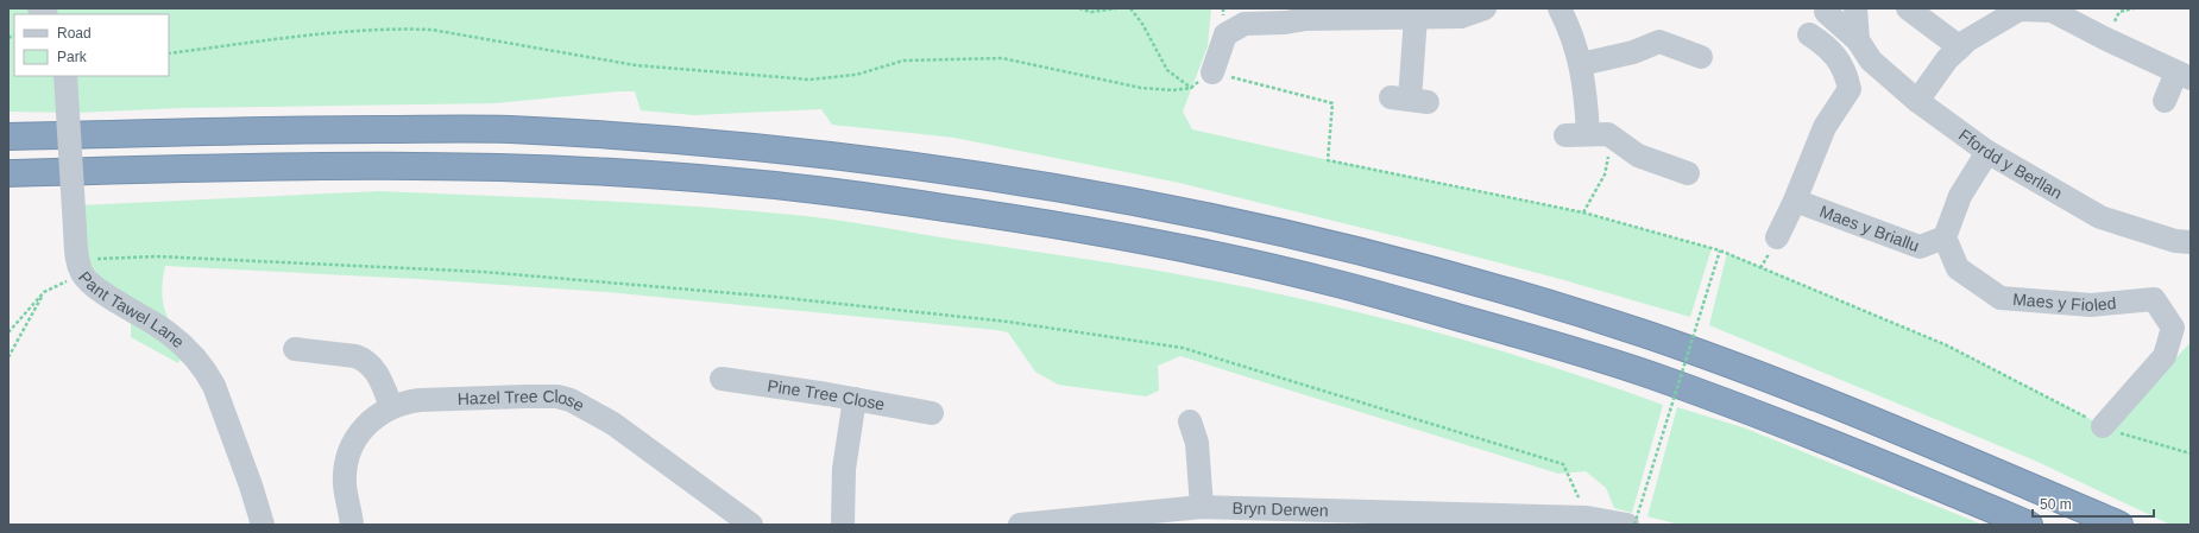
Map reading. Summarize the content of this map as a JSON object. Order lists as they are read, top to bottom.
{
  "streets": {
    "street": [
      "Ffordd y Berllan",
      "Maes y Briallu",
      "Maes y Fioled",
      "Pant Tawel Lane",
      "Pine Tree Close",
      "Hazel Tree Close",
      "Bryn Derwen"
    ]
  },
  "crossings": [
    ["Maes y Briallu", "Maes y Fioled"]
  ],
  "legend": ["Road", "Park"],
  "scale_bar": "50 m"
}
